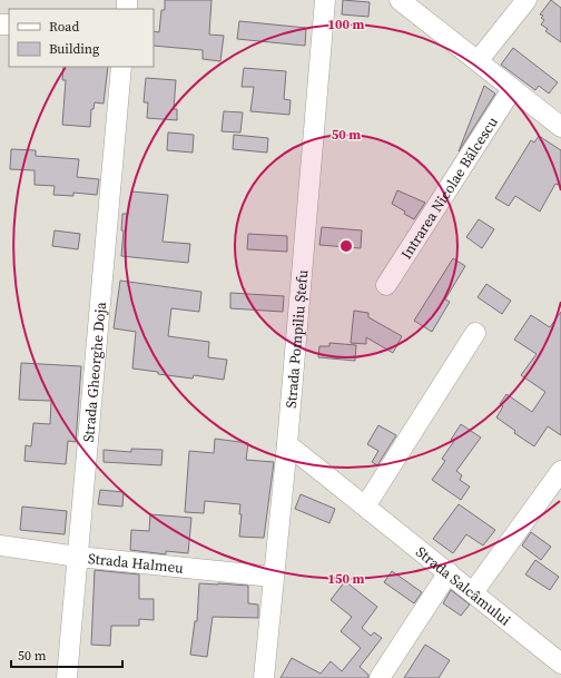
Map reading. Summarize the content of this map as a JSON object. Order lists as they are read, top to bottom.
{
  "streets": {
    "street": [
      "Intrarea Nicolae Bălcescu",
      "Strada Pompiliu Ștefu",
      "Strada Gheorghe Doja",
      "Strada Halmeu",
      "Strada Salcâmului"
    ]
  },
  "crossings": [
    ["Strada Pompiliu Ștefu", "Strada Halmeu"],
    ["Strada Pompiliu Ștefu", "Strada Salcâmului"],
    ["Strada Gheorghe Doja", "Strada Halmeu"]
  ],
  "legend": ["Road", "Building"],
  "scale_bar": "50 m",
  "rings": ["100 m", "50 m", "150 m"]
}
